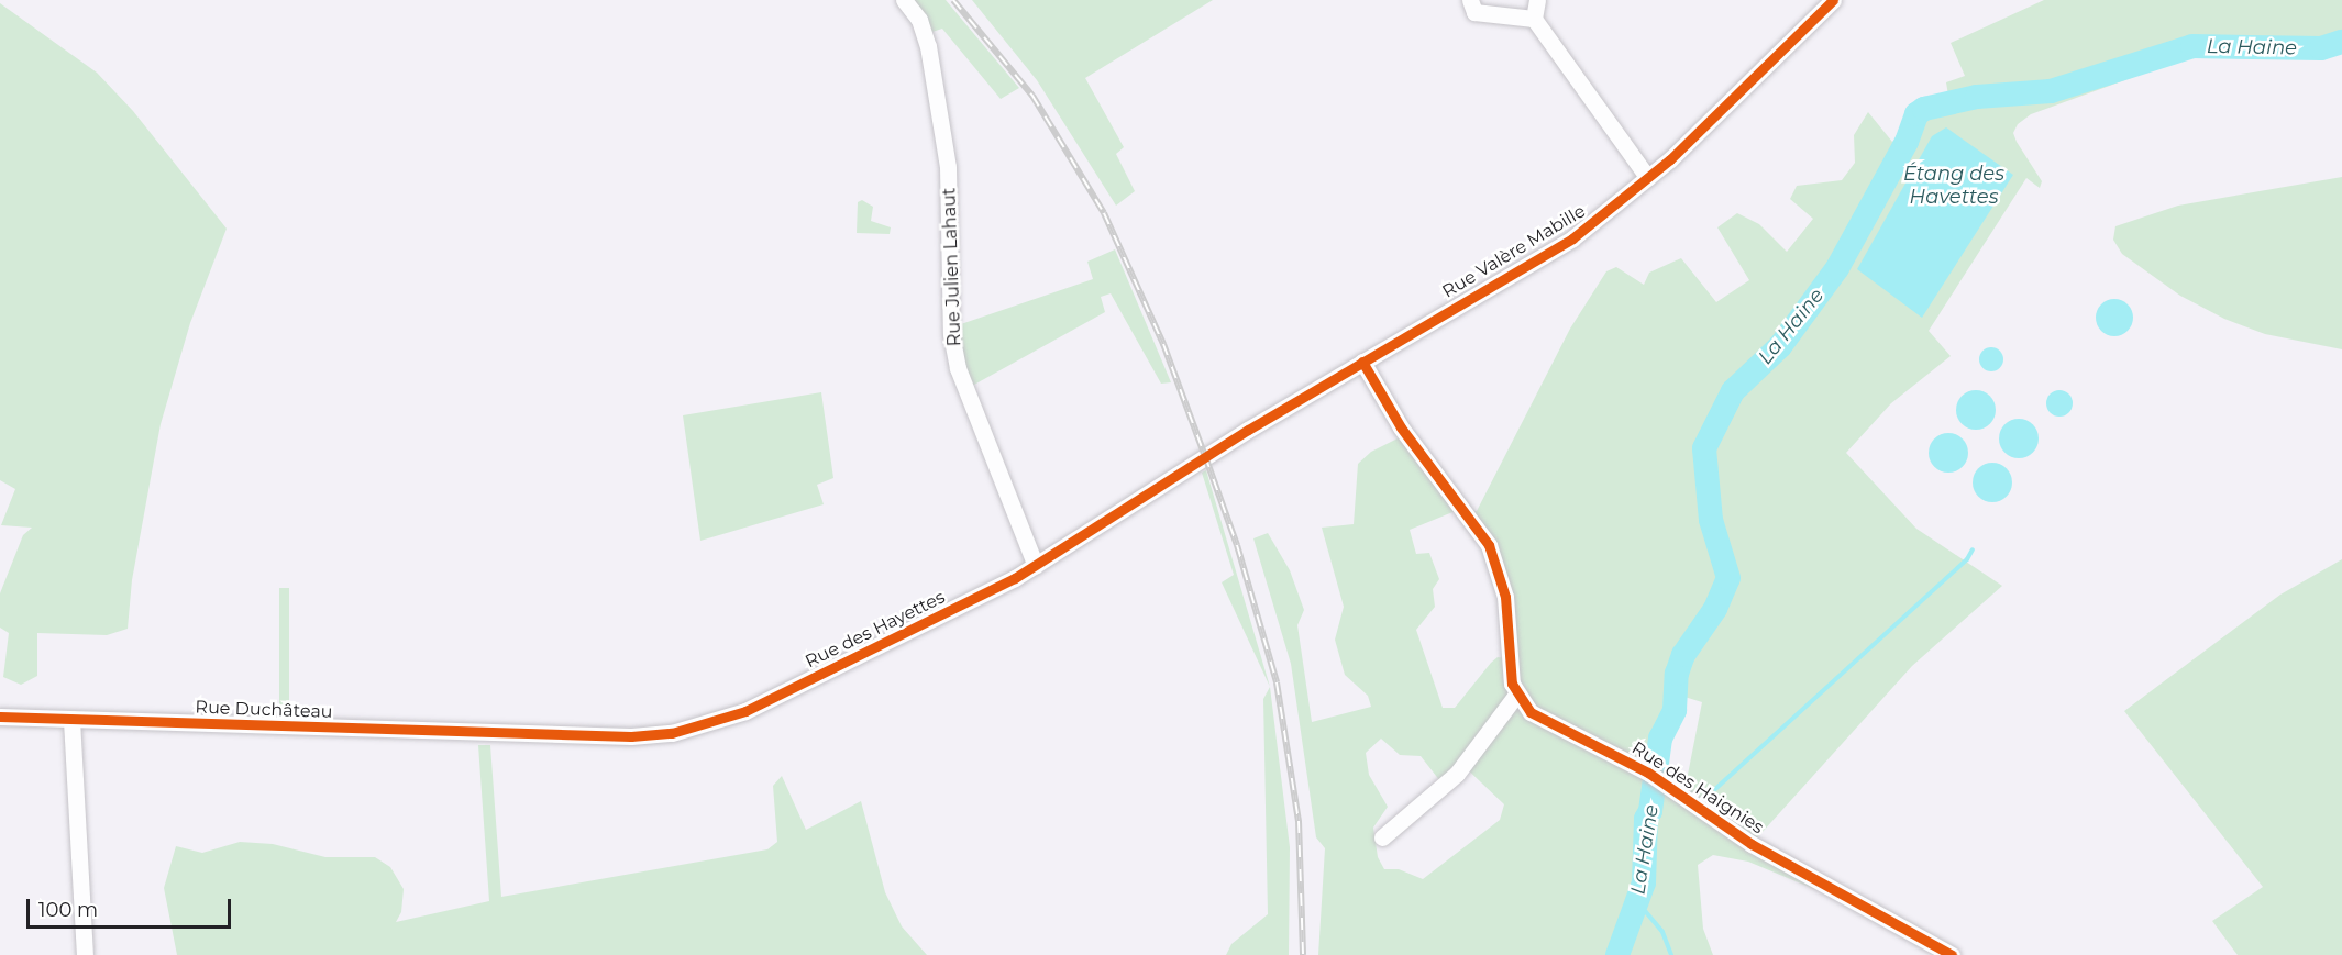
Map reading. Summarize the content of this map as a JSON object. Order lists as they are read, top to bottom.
{
  "streets": {
    "street": [
      "Rue Valère Mabille",
      "Rue Julien Lahaut",
      "Rue des Hayettes",
      "Rue Duchâteau",
      "Rue des Haignies"
    ]
  },
  "crossings": [
    ["Rue Valère Mabille", "Rue des Hayettes"],
    ["Rue Julien Lahaut", "Rue des Hayettes"],
    ["Rue des Hayettes", "Rue Duchâteau"]
  ],
  "water": ["La Haine", "Étang des Havettes"],
  "scale_bar": "100 m"
}
